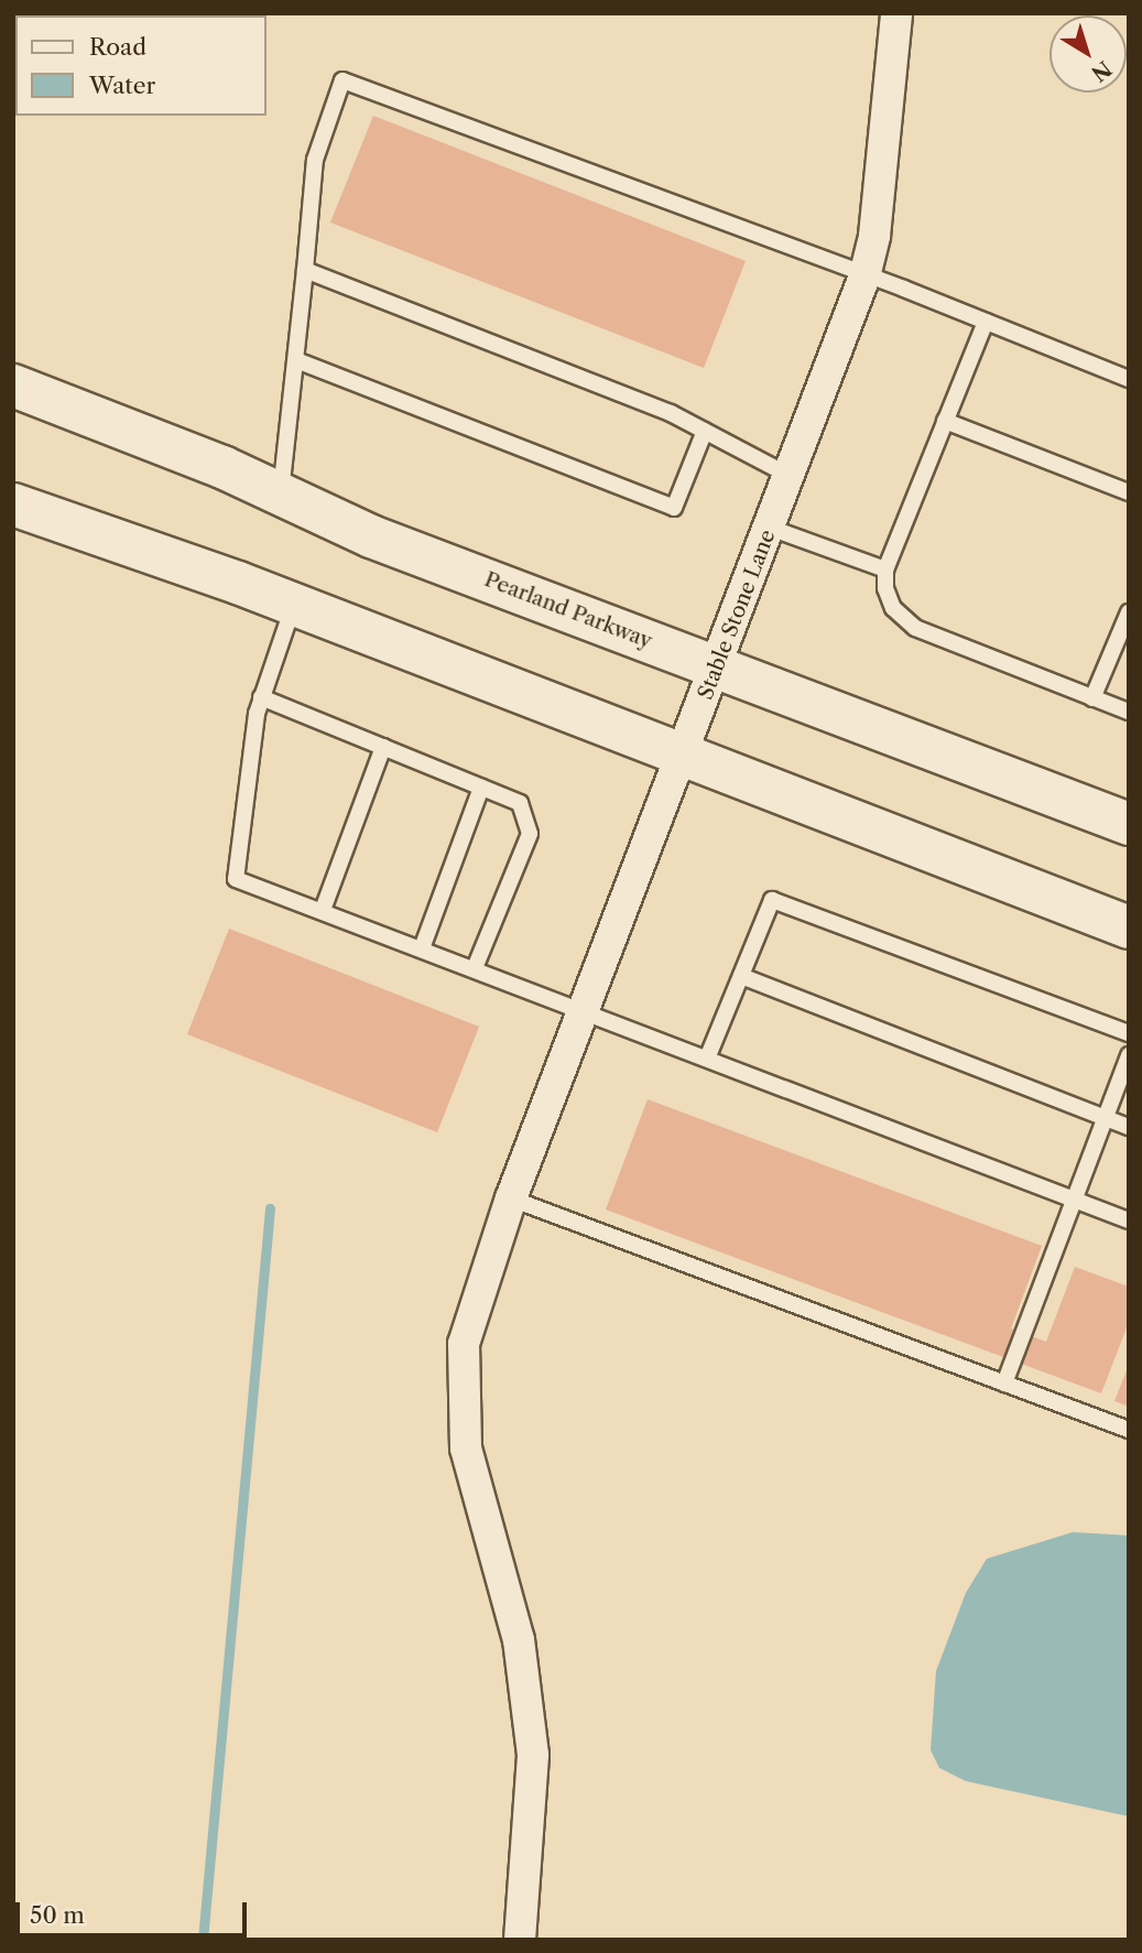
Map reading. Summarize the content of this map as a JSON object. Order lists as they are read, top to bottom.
{
  "streets": {
    "main road": ["Pearland Parkway"],
    "street": ["Stable Stone Lane"]
  },
  "crossings": [
    ["Pearland Parkway", "Stable Stone Lane"]
  ],
  "legend": ["Road", "Water"],
  "scale_bar": "50 m",
  "north": "bottom right"
}
